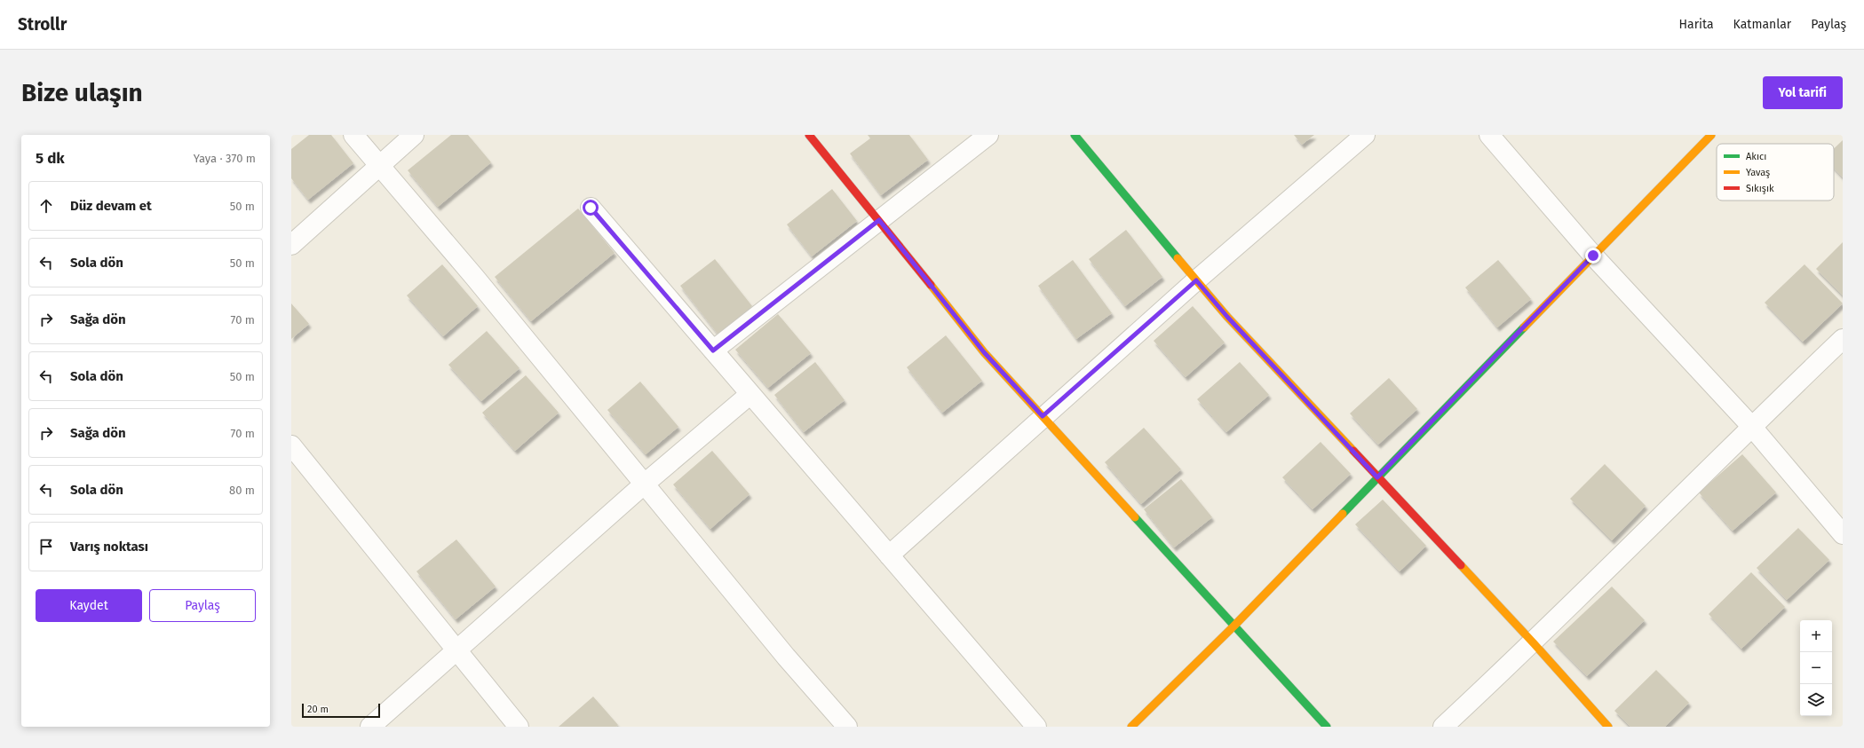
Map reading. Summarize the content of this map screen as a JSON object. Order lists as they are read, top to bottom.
{
  "legend": ["Akıcı", "Yavaş", "Sıkışık"],
  "scale_bar": "20 m",
  "page": {
    "header": "Strollr",
    "nav": ["Harita", "Katmanlar", "Paylaş"],
    "buttons": [
      "Yol tarifi",
      ["Kaydet", "Paylaş"]
    ],
    "title": "Bize ulaşın",
    "heading": ["5 dk", "Yaya · 370 m"],
    "list": [
      ["Düz devam et", "50 m"],
      ["Sola dön", "50 m"],
      ["Sağa dön", "70 m"],
      ["Sola dön", "50 m"],
      ["Sağa dön", "70 m"],
      ["Sola dön", "80 m"],
      "Varış noktası"
    ],
    "map_buttons": ["+", "−"],
    "scale": "20 m"
  }
}
